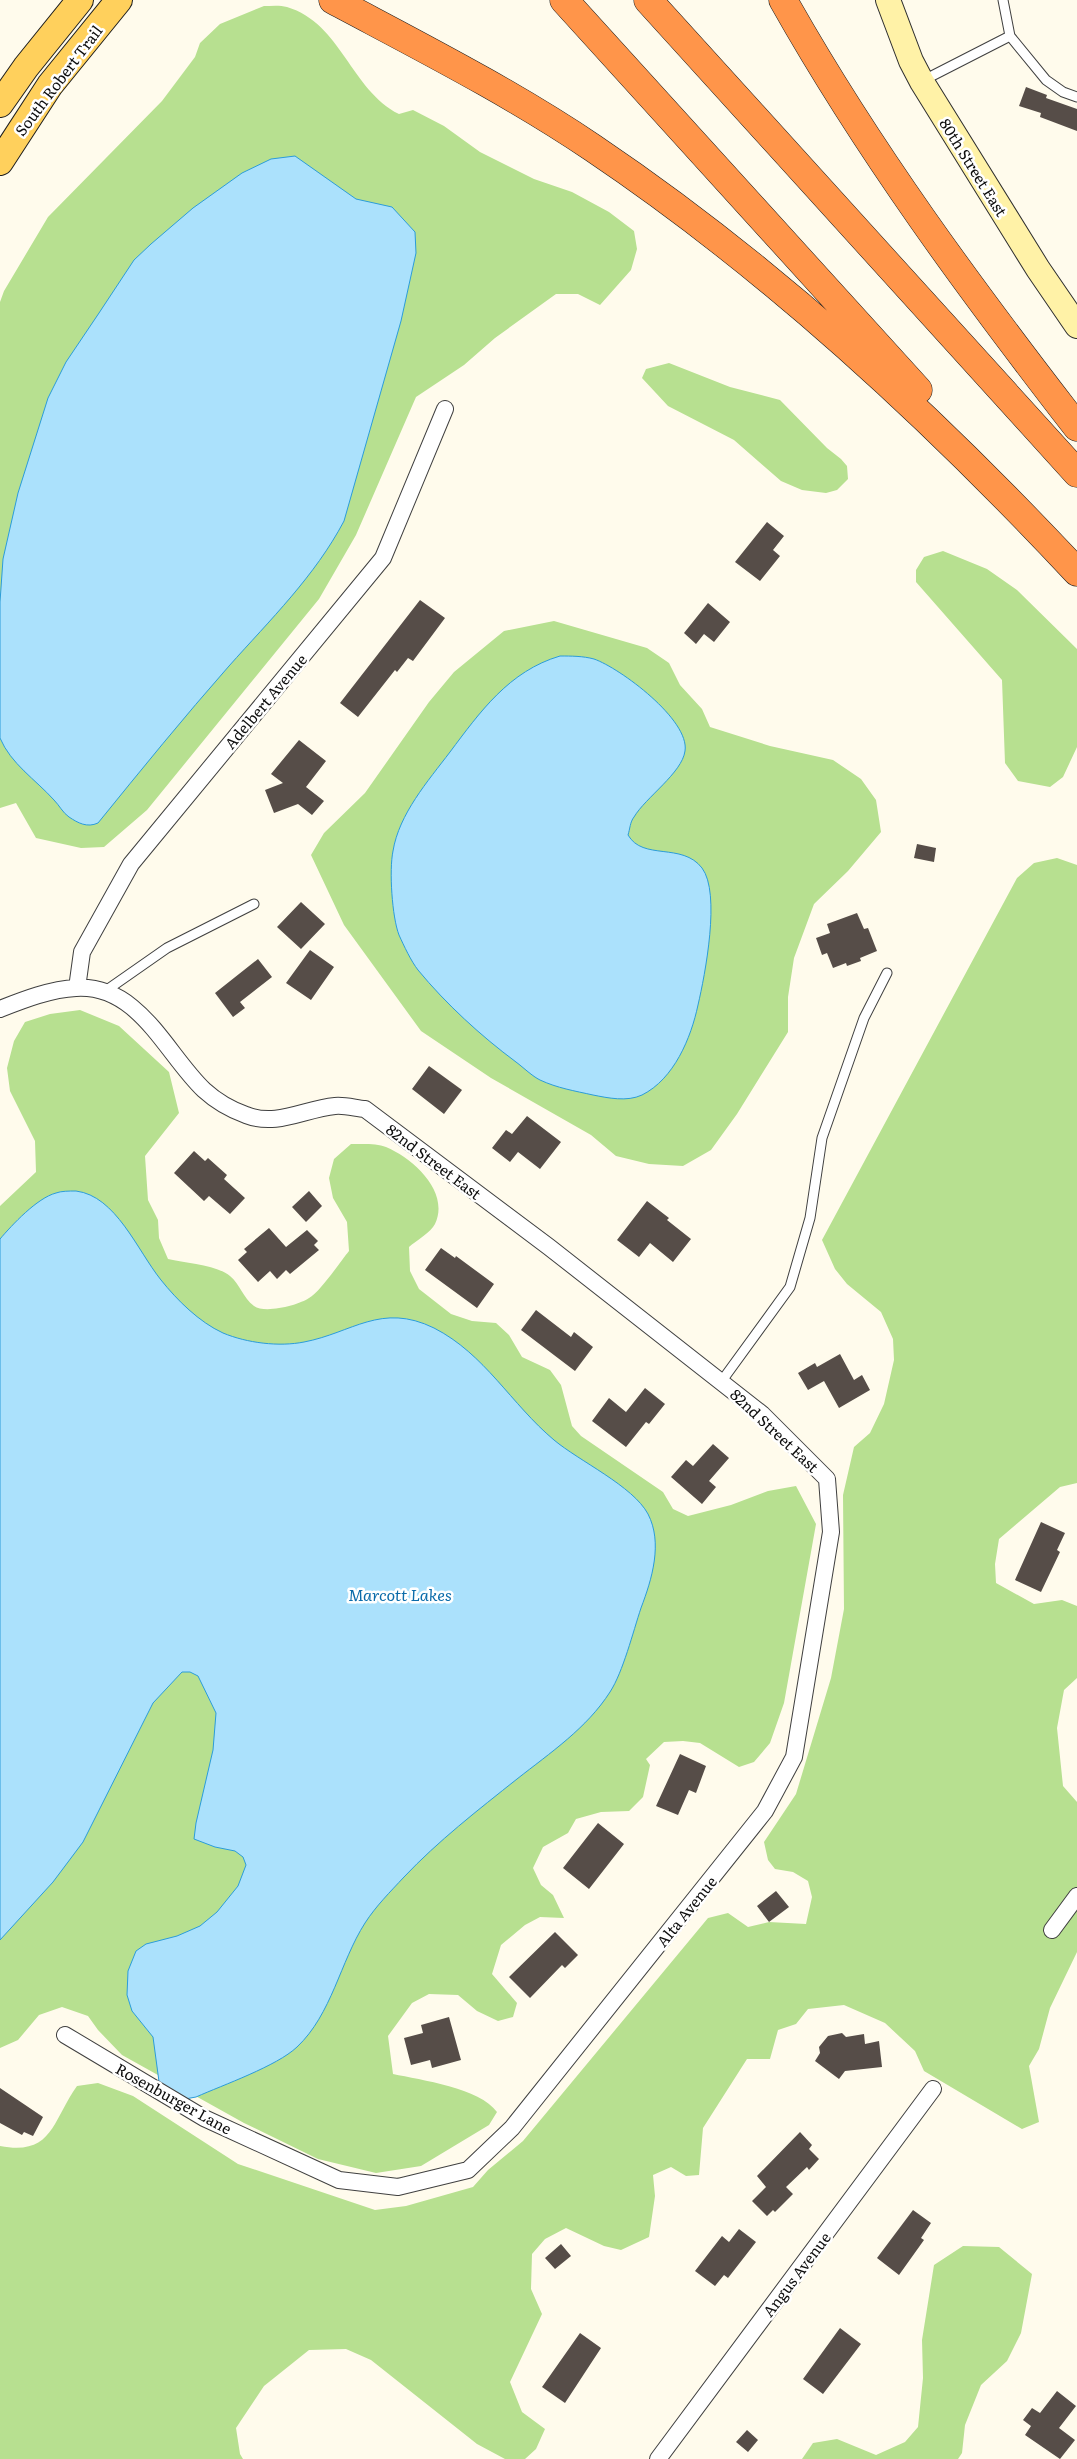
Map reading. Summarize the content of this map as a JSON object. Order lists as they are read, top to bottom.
{
  "streets": {
    "main road": ["South Robert Trail"],
    "street": [
      "80th Street East",
      "Adelbert Avenue",
      "82nd Street East",
      "Alta Avenue",
      "Rosenburger Lane",
      "Angus Avenue"
    ]
  },
  "crossings": [
    ["Adelbert Avenue", "82nd Street East"],
    ["82nd Street East", "Alta Avenue"],
    ["Alta Avenue", "Rosenburger Lane"]
  ],
  "water": ["Marcott Lakes"]
}
